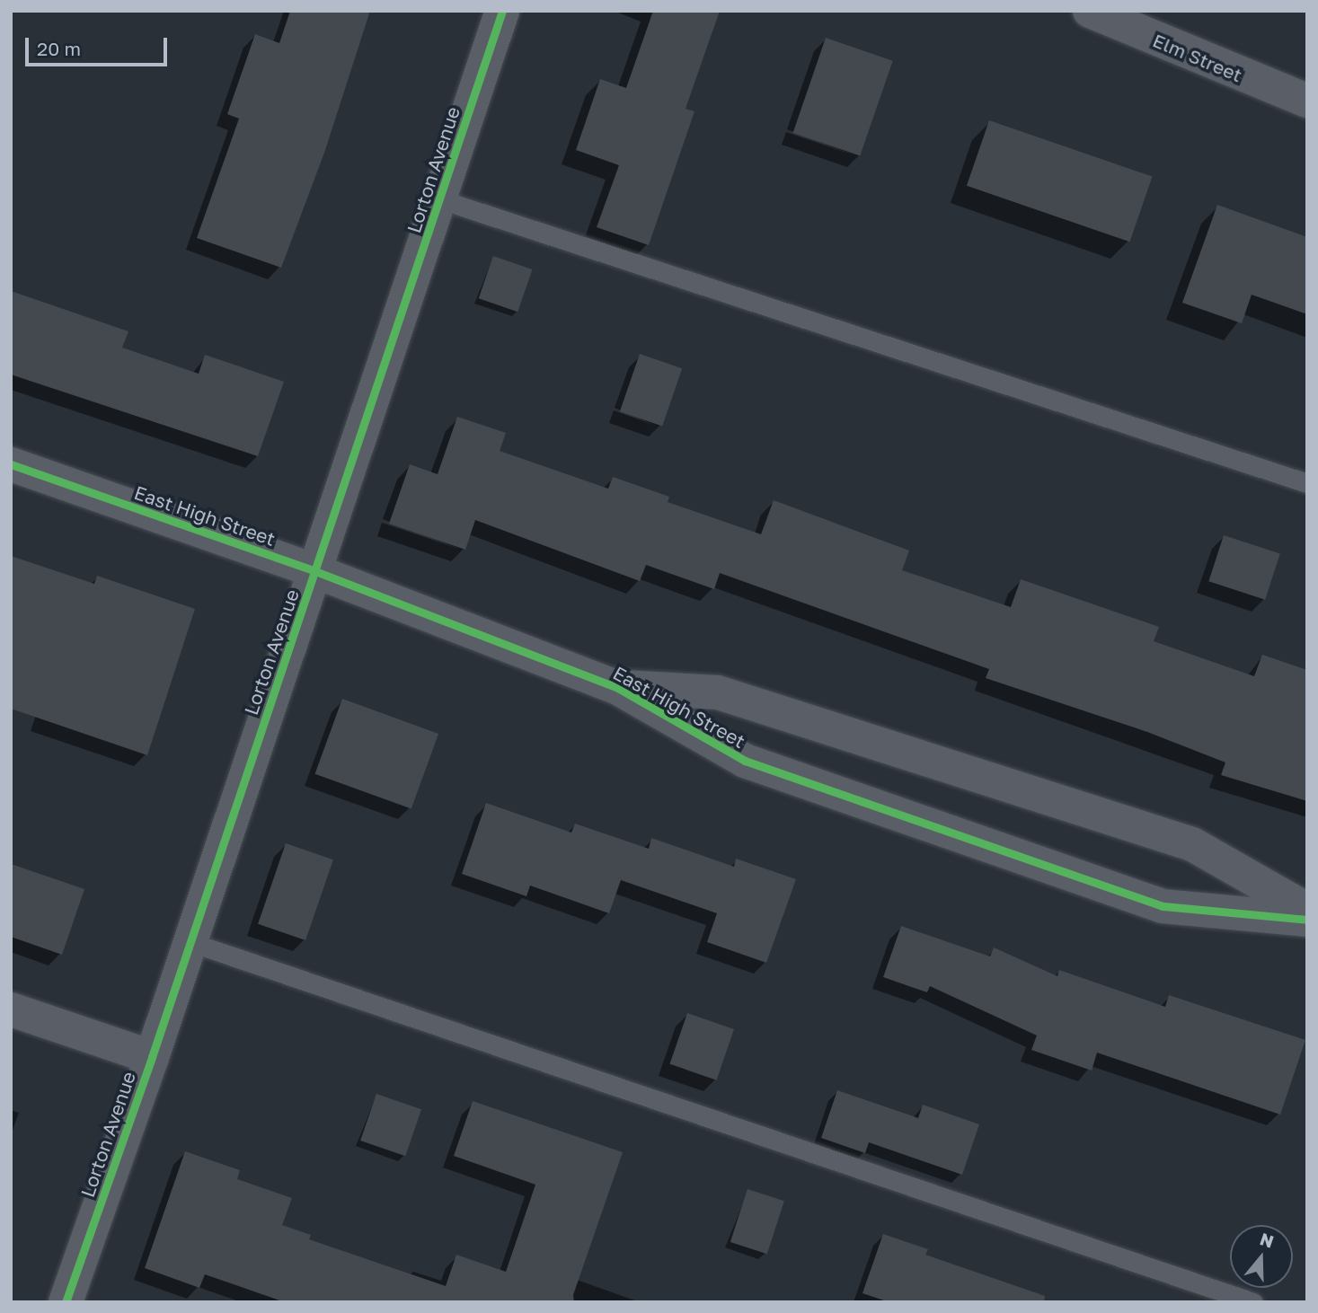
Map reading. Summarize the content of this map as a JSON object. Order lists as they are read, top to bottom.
{
  "streets": {
    "street": ["Elm Street", "Lorton Avenue", "East High Street"]
  },
  "crossings": [
    ["Lorton Avenue", "East High Street"]
  ],
  "scale_bar": "20 m",
  "north": "top"
}
